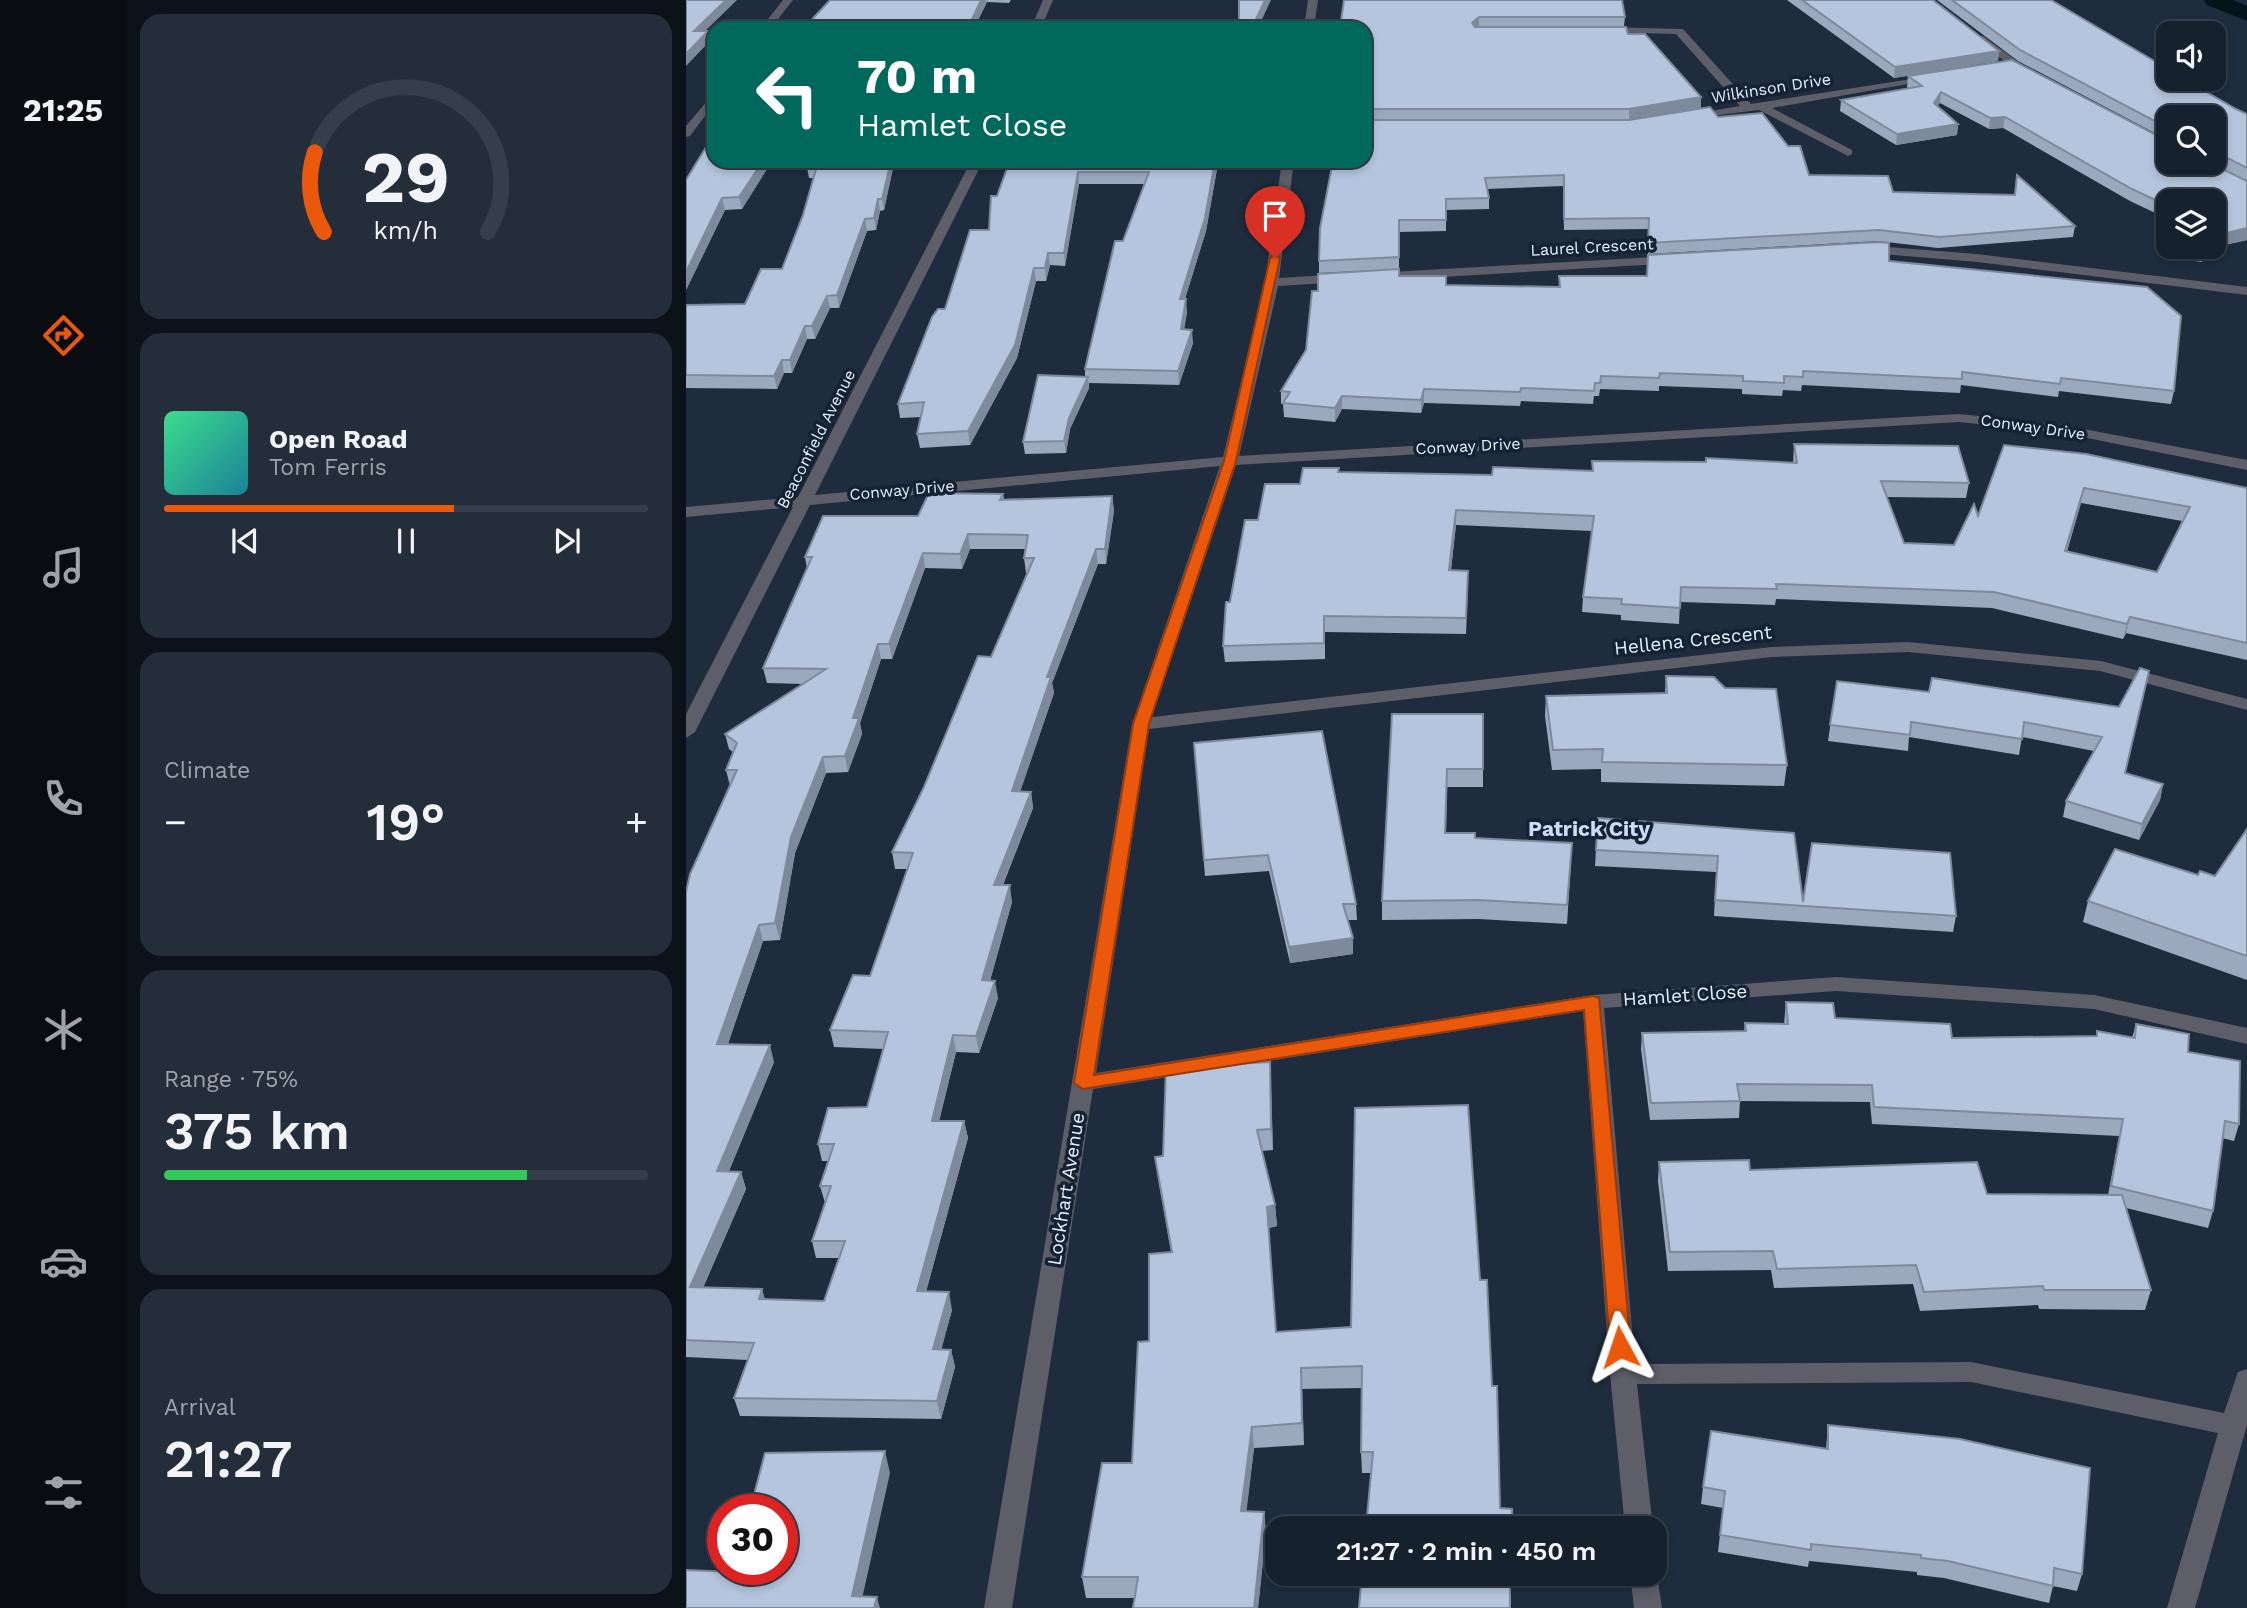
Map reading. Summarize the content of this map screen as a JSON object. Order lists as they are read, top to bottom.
{
  "streets": {
    "street": [
      "Wilkinson Drive",
      "Laurel Crescent",
      "Conway Drive",
      "Beaconfield Avenue",
      "Hellena Crescent",
      "Hamlet Close",
      "Lockhart Avenue"
    ]
  },
  "crossings": [
    ["Laurel Crescent", "Lockhart Avenue"],
    ["Conway Drive", "Beaconfield Avenue"],
    ["Conway Drive", "Lockhart Avenue"],
    ["Hellena Crescent", "Lockhart Avenue"],
    ["Hamlet Close", "Lockhart Avenue"]
  ],
  "districts": ["Patrick City"],
  "page": {
    "tabs": "21:25",
    "turn": ["70 m", "Hamlet Close"],
    "song": ["Open Road", "Tom Ferris"],
    "tile": [
      "Climate",
      ["Range · 75%", "375 km"],
      ["Arrival", "21:27"]
    ],
    "heat": ["−", "19°", "+"],
    "limit": "30",
    "trip": "21:27 · 2 min · 450 m",
    "gauge": ["29", "km/h"]
  }
}
